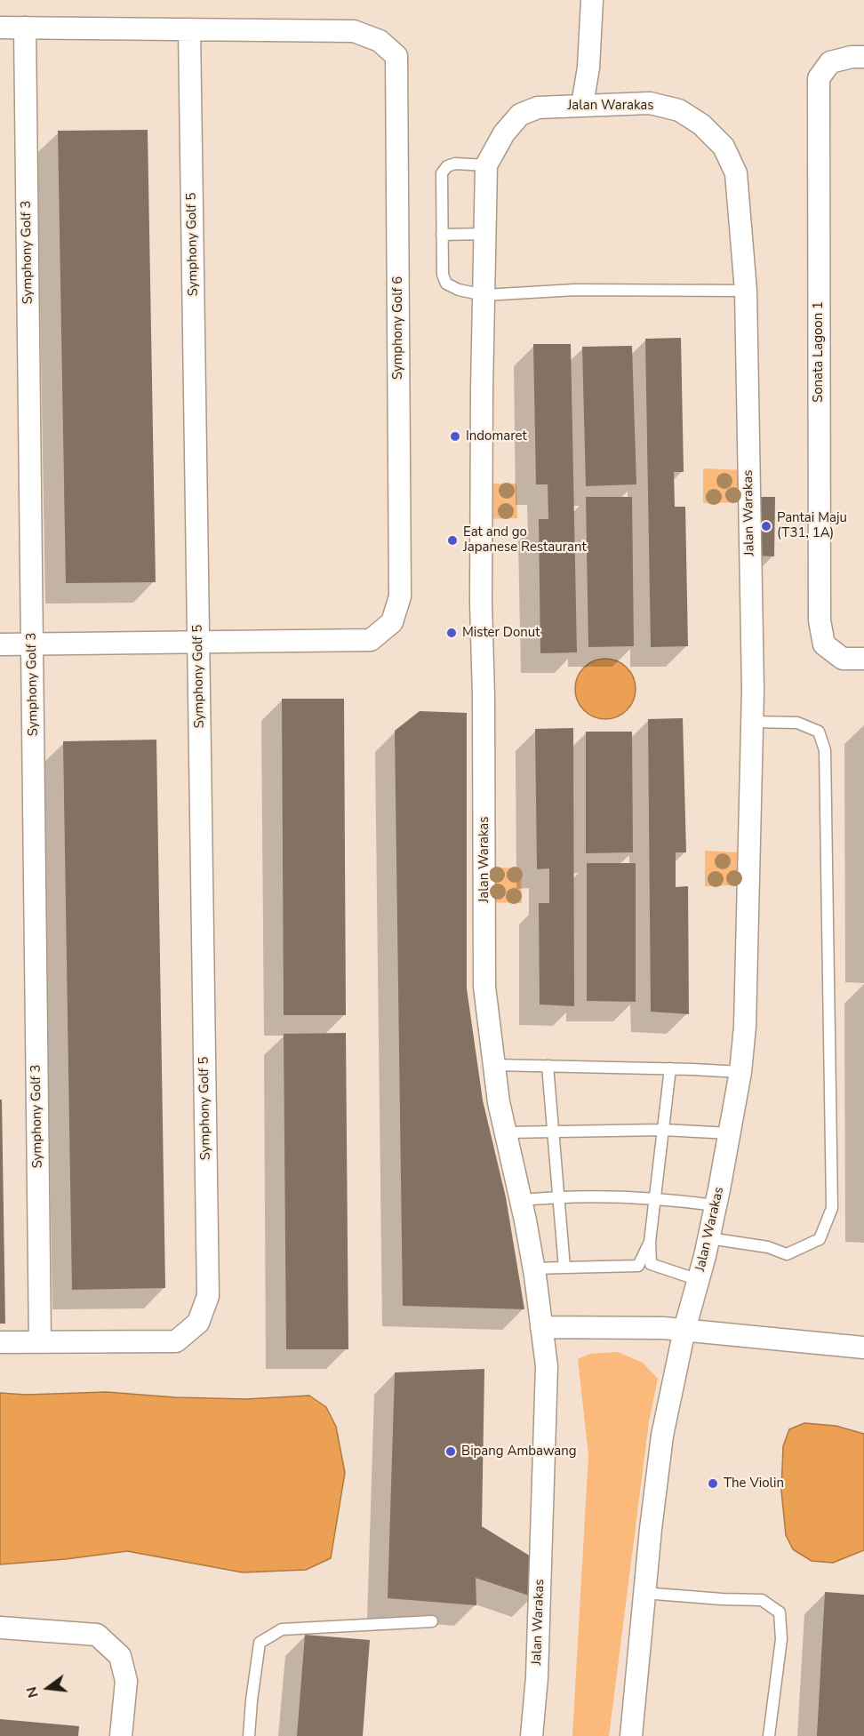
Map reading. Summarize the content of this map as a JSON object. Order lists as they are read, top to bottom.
{
  "streets": {
    "street": [
      "Jalan Warakas",
      "Symphony Golf 5",
      "Symphony Golf 3",
      "Symphony Golf 6",
      "Sonata Lagoon 1"
    ]
  },
  "crossings": [
    ["Symphony Golf 5", "Symphony Golf 3"],
    ["Symphony Golf 5", "Symphony Golf 6"]
  ],
  "places": [
    "Indomaret",
    "Pantai Maju (T31, 1A)",
    "Eat and go Japanese Restaurant",
    "Mister Donut",
    "Bipang Ambawang",
    "The Violin"
  ],
  "north": "left"
}
